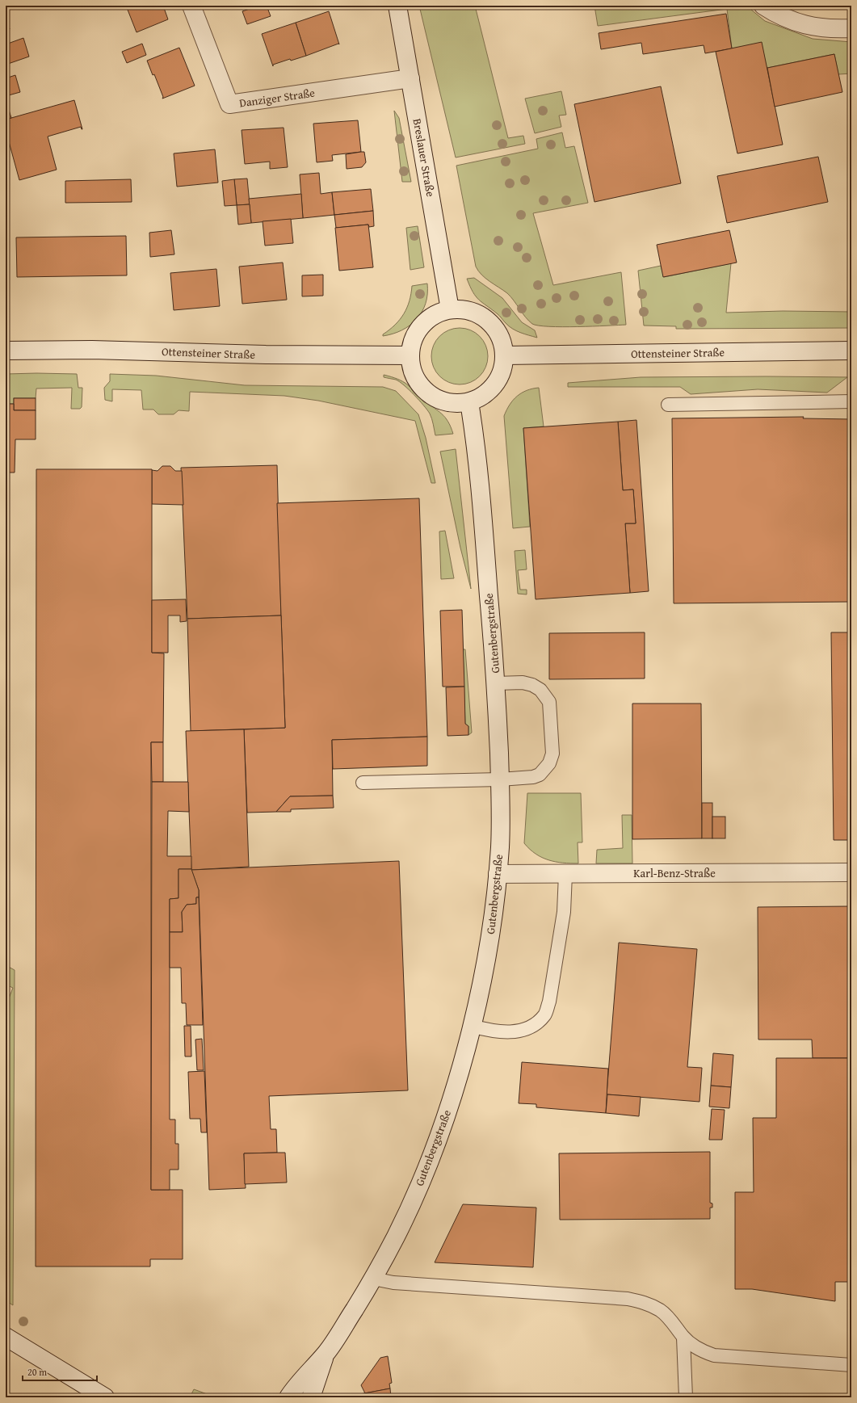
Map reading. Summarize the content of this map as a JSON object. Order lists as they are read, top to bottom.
{
  "streets": {
    "street": [
      "Danziger Straße",
      "Breslauer Straße",
      "Ottensteiner Straße",
      "Gutenbergstraße",
      "Karl-Benz-Straße"
    ]
  },
  "crossings": [
    ["Danziger Straße", "Breslauer Straße"],
    ["Breslauer Straße", "Ottensteiner Straße"],
    ["Breslauer Straße", "Gutenbergstraße"],
    ["Ottensteiner Straße", "Gutenbergstraße"],
    ["Gutenbergstraße", "Karl-Benz-Straße"]
  ],
  "scale_bar": "20 m"
}
